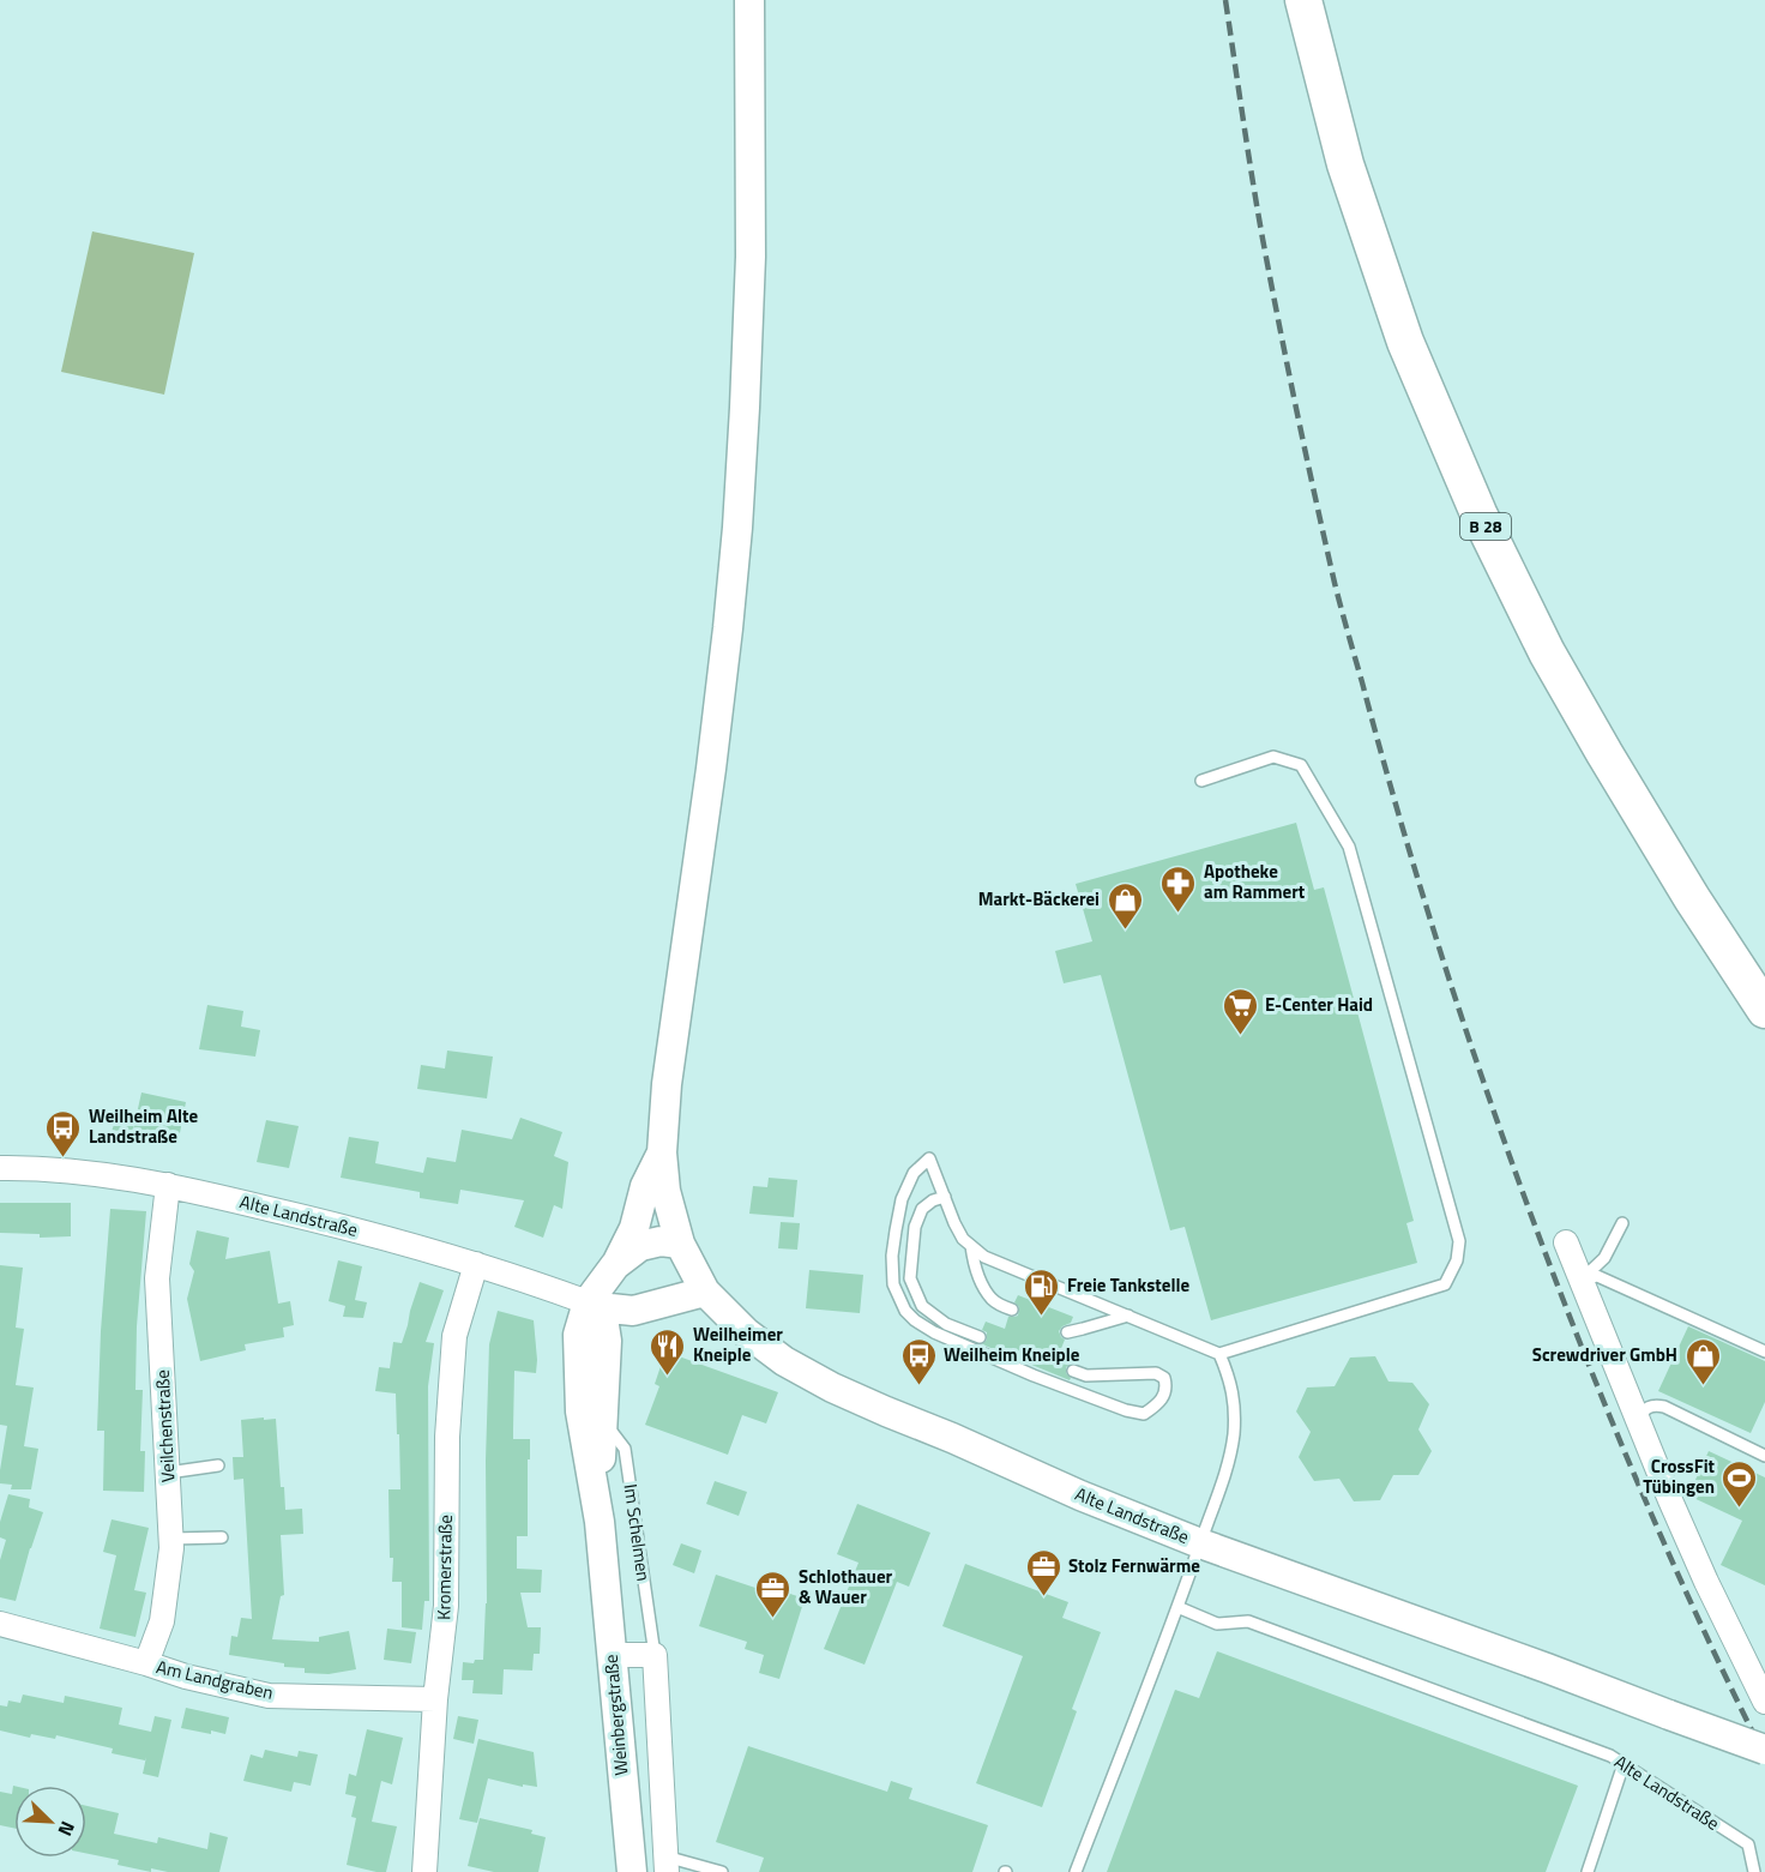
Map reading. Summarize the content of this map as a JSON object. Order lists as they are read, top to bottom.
{
  "streets": {
    "main road": ["B 28"],
    "street": [
      "Alte Landstraße",
      "Veilchenstraße",
      "Im Schelmen",
      "Kromerstraße",
      "Am Landgraben",
      "Weinbergstraße"
    ]
  },
  "crossings": [
    ["Alte Landstraße", "Veilchenstraße"],
    ["Alte Landstraße", "Kromerstraße"],
    ["Veilchenstraße", "Am Landgraben"],
    ["Kromerstraße", "Am Landgraben"]
  ],
  "places": {
    "pharmacy": ["Apotheke am Rammert"],
    "shop": ["Markt-Bäckerei", "Screwdriver GmbH"],
    "supermarket": ["E-Center Haid"],
    "bus stop": ["Weilheim Alte Landstraße", "Weilheim Kneiple"],
    "fuel station": ["Freie Tankstelle"],
    "restaurant": ["Weilheimer Kneiple"],
    "sports": ["CrossFit Tübingen"],
    "office": ["Stolz Fernwärme", "Schlothauer & Wauer"]
  },
  "north": "bottom right"
}
